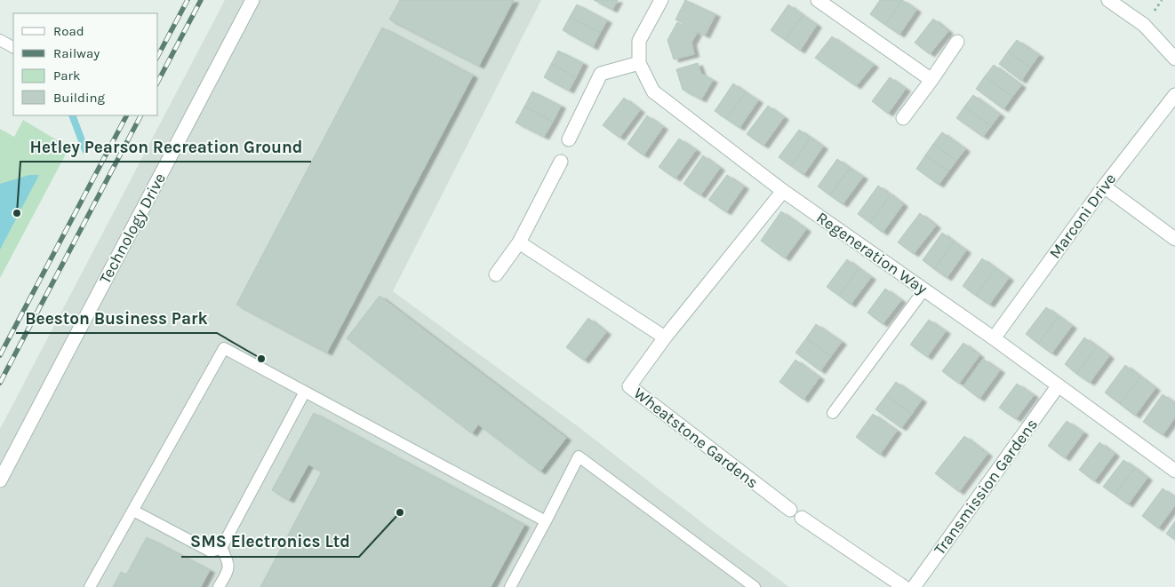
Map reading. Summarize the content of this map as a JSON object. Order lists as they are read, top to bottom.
{
  "streets": {
    "street": [
      "Marconi Drive",
      "Technology Drive",
      "Regeneration Way",
      "Wheatstone Gardens",
      "Transmission Gardens"
    ]
  },
  "crossings": [
    ["Marconi Drive", "Regeneration Way"],
    ["Regeneration Way", "Wheatstone Gardens"],
    ["Regeneration Way", "Transmission Gardens"]
  ],
  "places": ["Hetley Pearson Recreation Ground", "Beeston Business Park", "SMS Electronics Ltd"],
  "legend": [
    "Road",
    "Railway",
    "Park",
    "Building"
  ]
}
